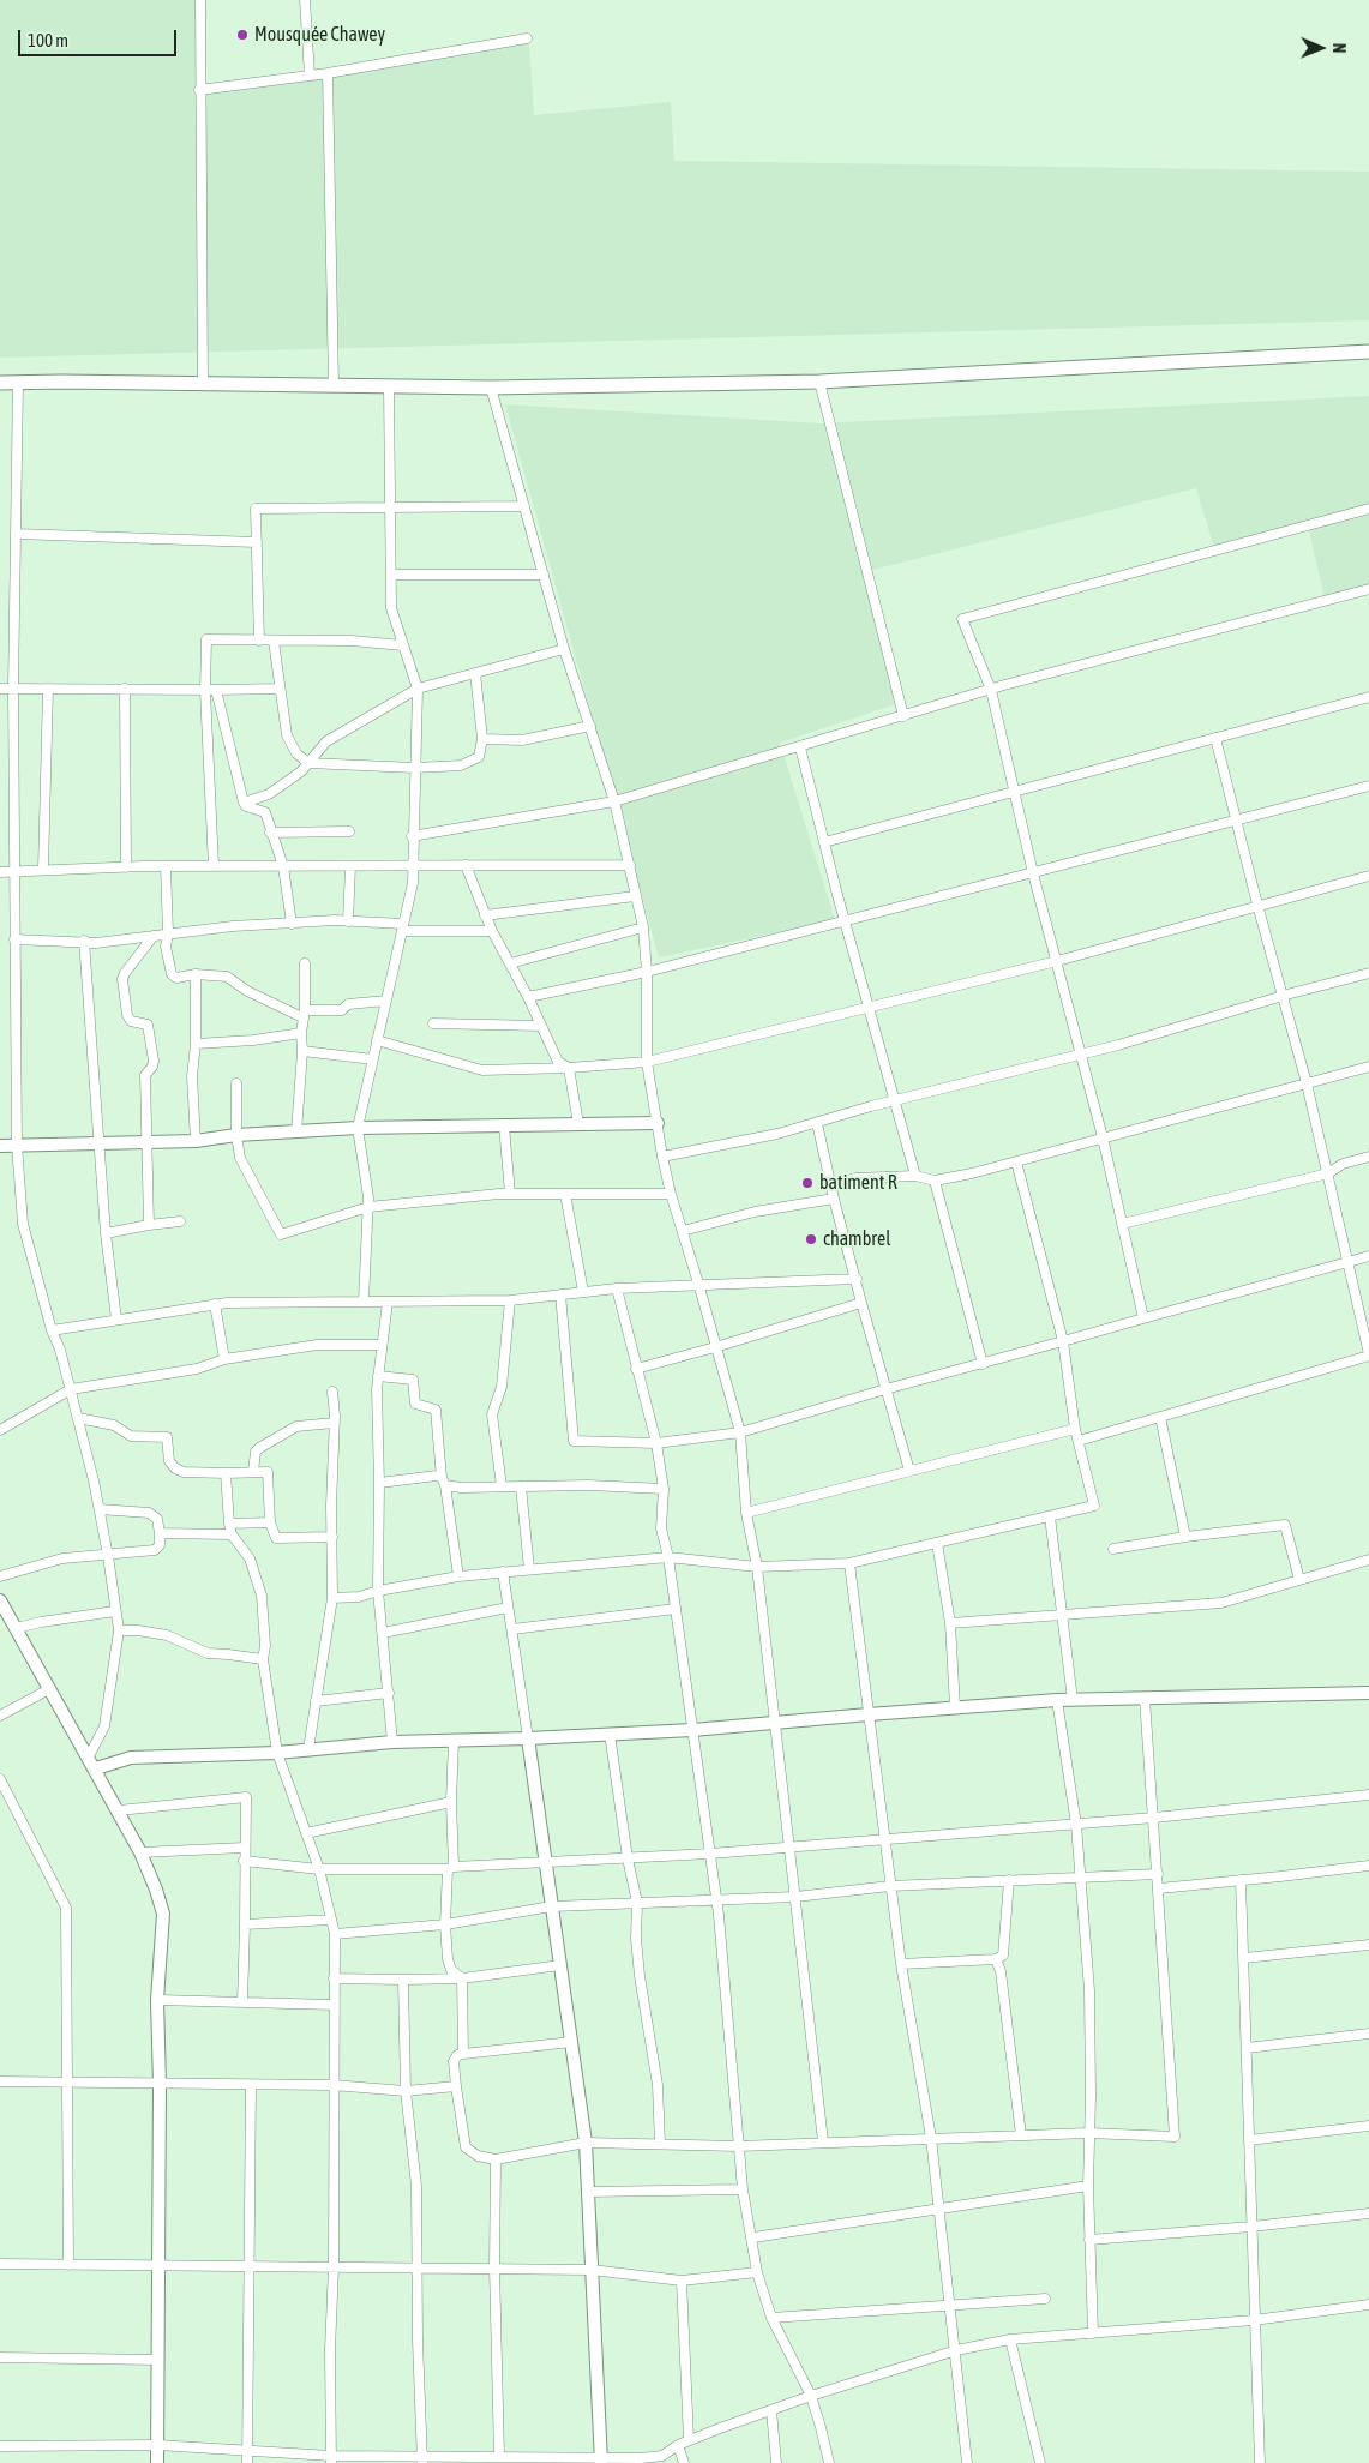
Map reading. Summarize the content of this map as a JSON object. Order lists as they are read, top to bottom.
{
  "places": ["Mousquée Chawey", "batiment R", "chambrel"],
  "scale_bar": "100 m",
  "north": "right"
}
